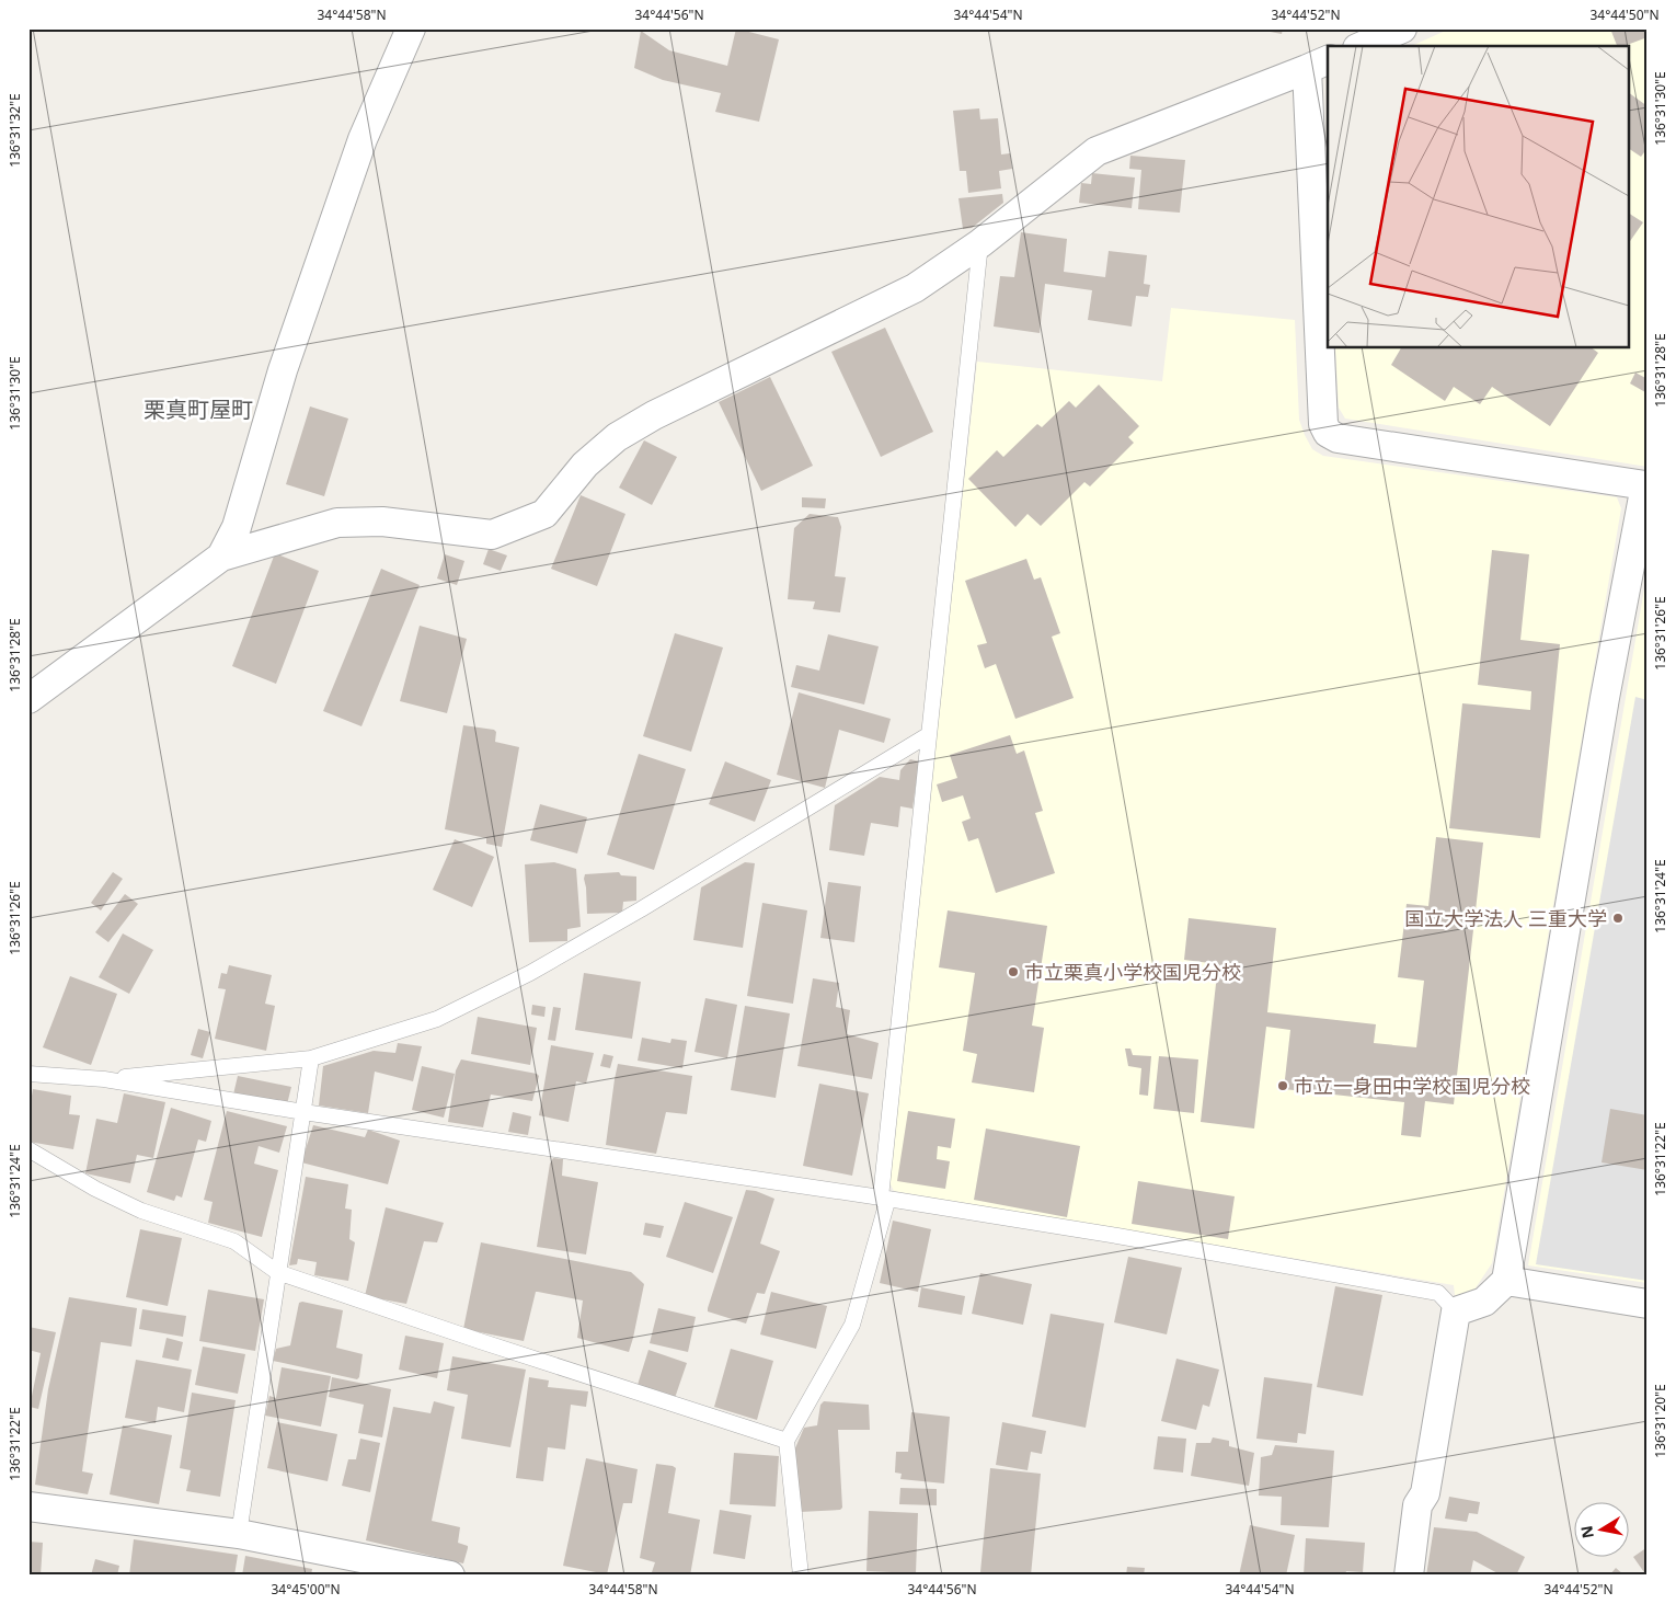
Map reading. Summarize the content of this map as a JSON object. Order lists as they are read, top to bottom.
{
  "districts": ["栗真町屋町"],
  "places": ["国立大学法人 三重大学", "市立栗真小学校国児分校", "市立一身田中学校国児分校"],
  "north": "left",
  "coordinates": [
    "34°44'58\"N",
    "34°44'56\"N",
    "34°44'54\"N",
    "34°44'52\"N",
    "34°44'50\"N",
    "136°31'30\"E",
    "136°31'32\"E",
    "136°31'28\"E",
    "136°31'26\"E",
    "136°31'24\"E",
    "136°31'22\"E",
    "136°31'20\"E",
    "34°45'00\"N"
  ]
}
